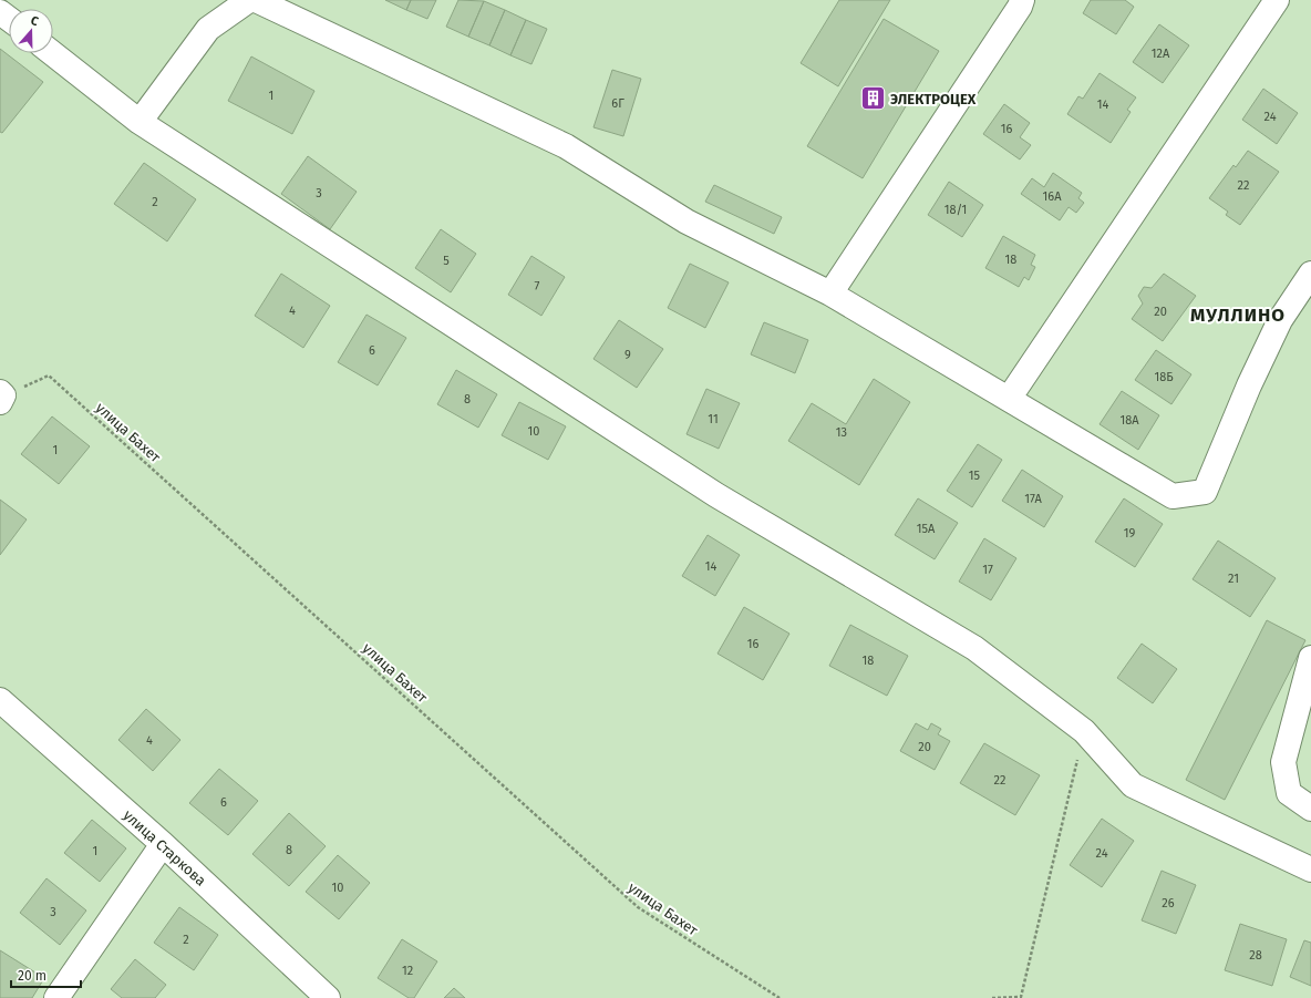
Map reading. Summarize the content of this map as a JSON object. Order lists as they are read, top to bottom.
{
  "streets": {
    "street": ["улица Старкова"],
    "path": ["улица Бахет"]
  },
  "districts": ["МУЛЛИНО"],
  "places": {
    "building": ["ЭЛЕКТРОЦЕХ"]
  },
  "house_numbers": [
    "12А",
    "1",
    "6Г",
    "14",
    "24",
    "16",
    "22",
    "3",
    "16А",
    "2",
    "18/1",
    "18",
    "5",
    "7",
    "4",
    "20",
    "6",
    "9",
    "18Б",
    "8",
    "11",
    "18А",
    "10",
    "13",
    "1",
    "15",
    "17А",
    "15А",
    "19",
    "14",
    "17",
    "21",
    "16",
    "18",
    "4",
    "20",
    "22",
    "6",
    "8",
    "1",
    "24",
    "10",
    "26",
    "3",
    "2",
    "28",
    "12"
  ],
  "scale_bar": "20 m",
  "north": "top"
}
